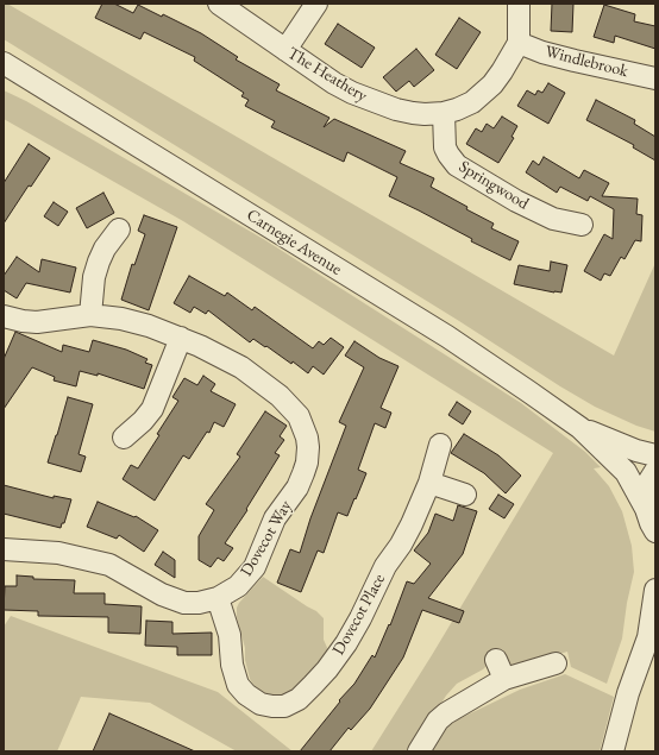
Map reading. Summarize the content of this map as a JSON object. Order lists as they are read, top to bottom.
{
  "streets": {
    "street": [
      "Windlebrook",
      "The Heathery",
      "Springwood",
      "Carnegie Avenue",
      "Dovecot Way",
      "Dovecot Place"
    ]
  },
  "crossings": [
    ["Windlebrook", "The Heathery"],
    ["The Heathery", "Springwood"],
    ["Dovecot Way", "Dovecot Place"]
  ]
}
